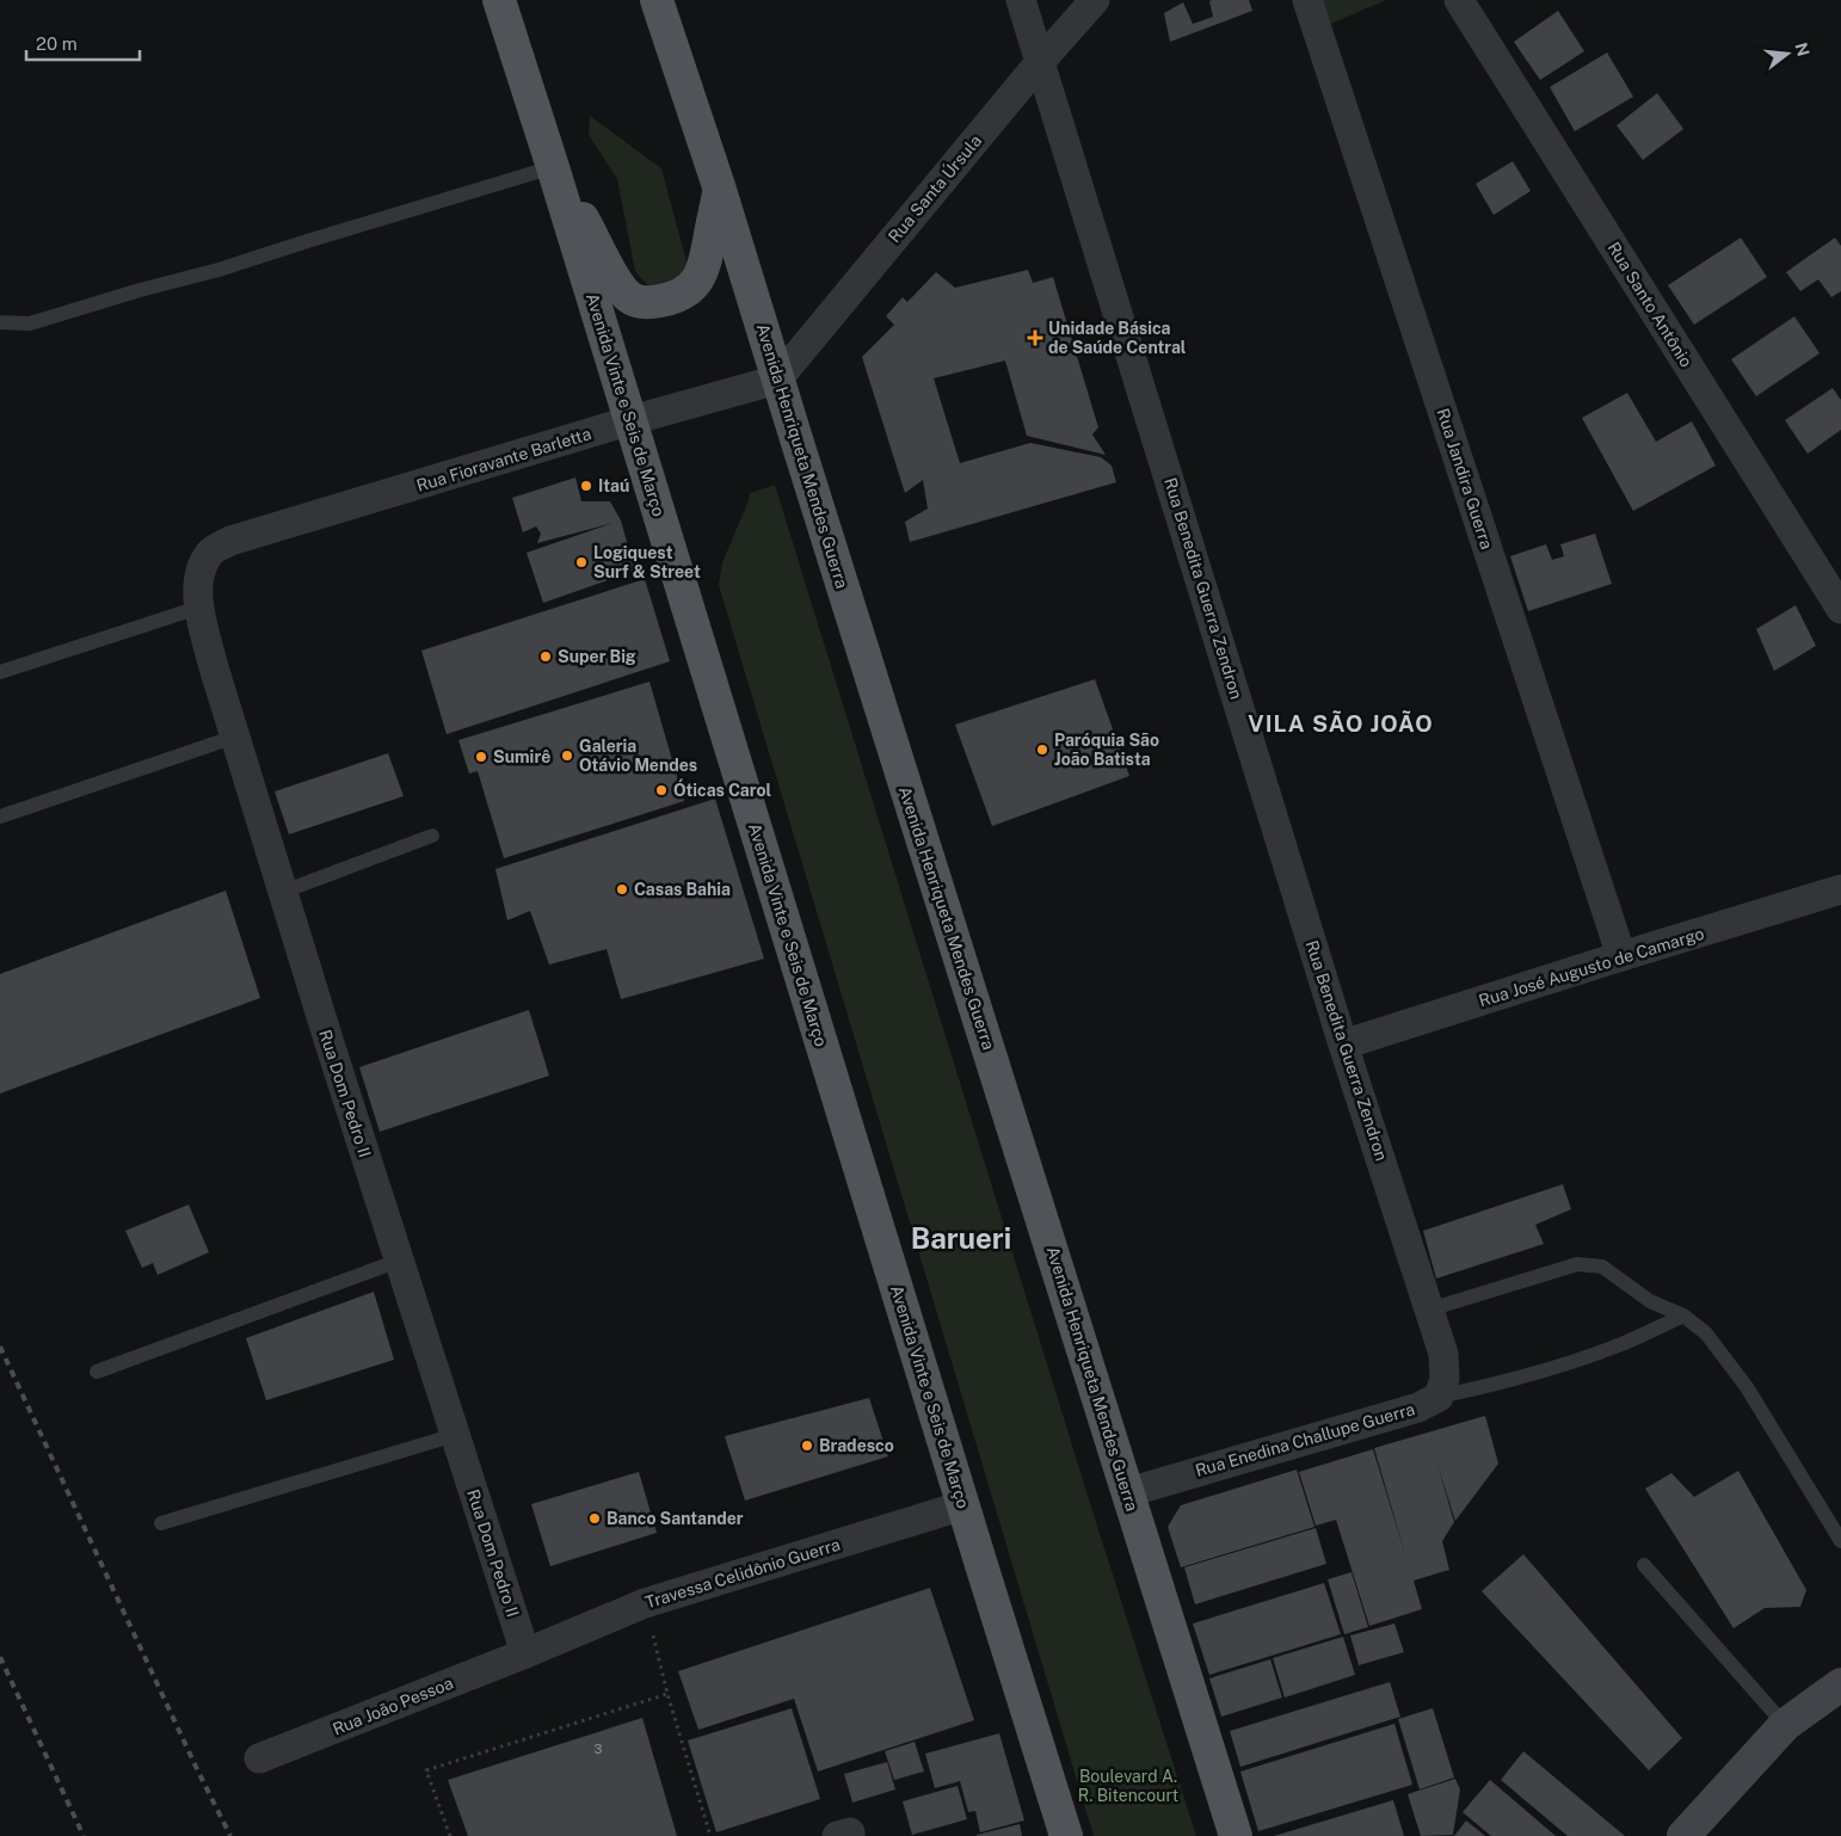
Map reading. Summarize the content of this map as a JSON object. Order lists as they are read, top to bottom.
{
  "streets": {
    "main road": ["Avenida Vinte e Seis de Março", "Avenida Henriqueta Mendes Guerra"],
    "street": [
      "Rua Santa Úrsula",
      "Rua Santo Antônio",
      "Rua Fioravante Barletta",
      "Rua Jandira Guerra",
      "Rua Benedita Guerra Zendron",
      "Rua José Augusto de Camargo",
      "Rua Dom Pedro II",
      "Rua Enedina Challupe Guerra",
      "Travessa Celidônio Guerra",
      "Rua João Pessoa"
    ]
  },
  "crossings": [
    ["Rua Santa Úrsula", "Avenida Henriqueta Mendes Guerra"],
    ["Rua Santa Úrsula", "Rua Fioravante Barletta"],
    ["Rua Santa Úrsula", "Rua Benedita Guerra Zendron"],
    ["Avenida Vinte e Seis de Março", "Rua Fioravante Barletta"],
    ["Avenida Vinte e Seis de Março", "Travessa Celidônio Guerra"],
    ["Avenida Henriqueta Mendes Guerra", "Rua Fioravante Barletta"],
    ["Avenida Henriqueta Mendes Guerra", "Rua Enedina Challupe Guerra"],
    ["Rua Fioravante Barletta", "Rua Dom Pedro II"],
    ["Rua Jandira Guerra", "Rua José Augusto de Camargo"],
    ["Rua Benedita Guerra Zendron", "Rua José Augusto de Camargo"],
    ["Rua Benedita Guerra Zendron", "Rua Enedina Challupe Guerra"],
    ["Rua Dom Pedro II", "Travessa Celidônio Guerra"],
    ["Rua Dom Pedro II", "Rua João Pessoa"],
    ["Travessa Celidônio Guerra", "Rua João Pessoa"]
  ],
  "districts": ["VILA SÃO JOÃO", "Barueri"],
  "parks": ["Boulevard A. R. Bitencourt"],
  "places": {
    "health": ["Unidade Básica de Saúde Central"],
    "other": [
      "Itaú",
      "Logiquest Surf & Street",
      "Super Big",
      "Paróquia São João Batista",
      "Galeria Otávio Mendes",
      "Sumirê",
      "Óticas Carol",
      "Casas Bahia",
      "Bradesco",
      "Banco Santander"
    ]
  },
  "house_numbers": ["3"],
  "scale_bar": "20 m",
  "north": "right"
}
